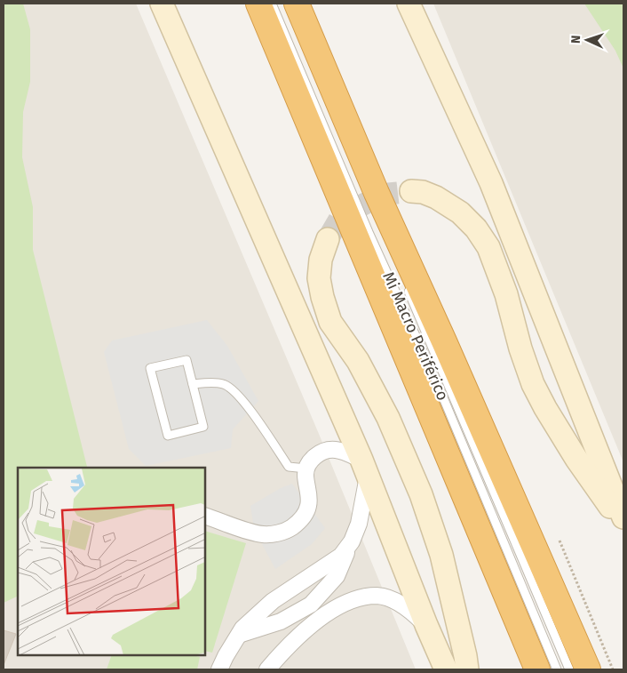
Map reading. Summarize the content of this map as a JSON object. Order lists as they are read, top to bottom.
{
  "streets": {
    "lane": ["Mi Macro Periférico"]
  },
  "north": "left"
}
